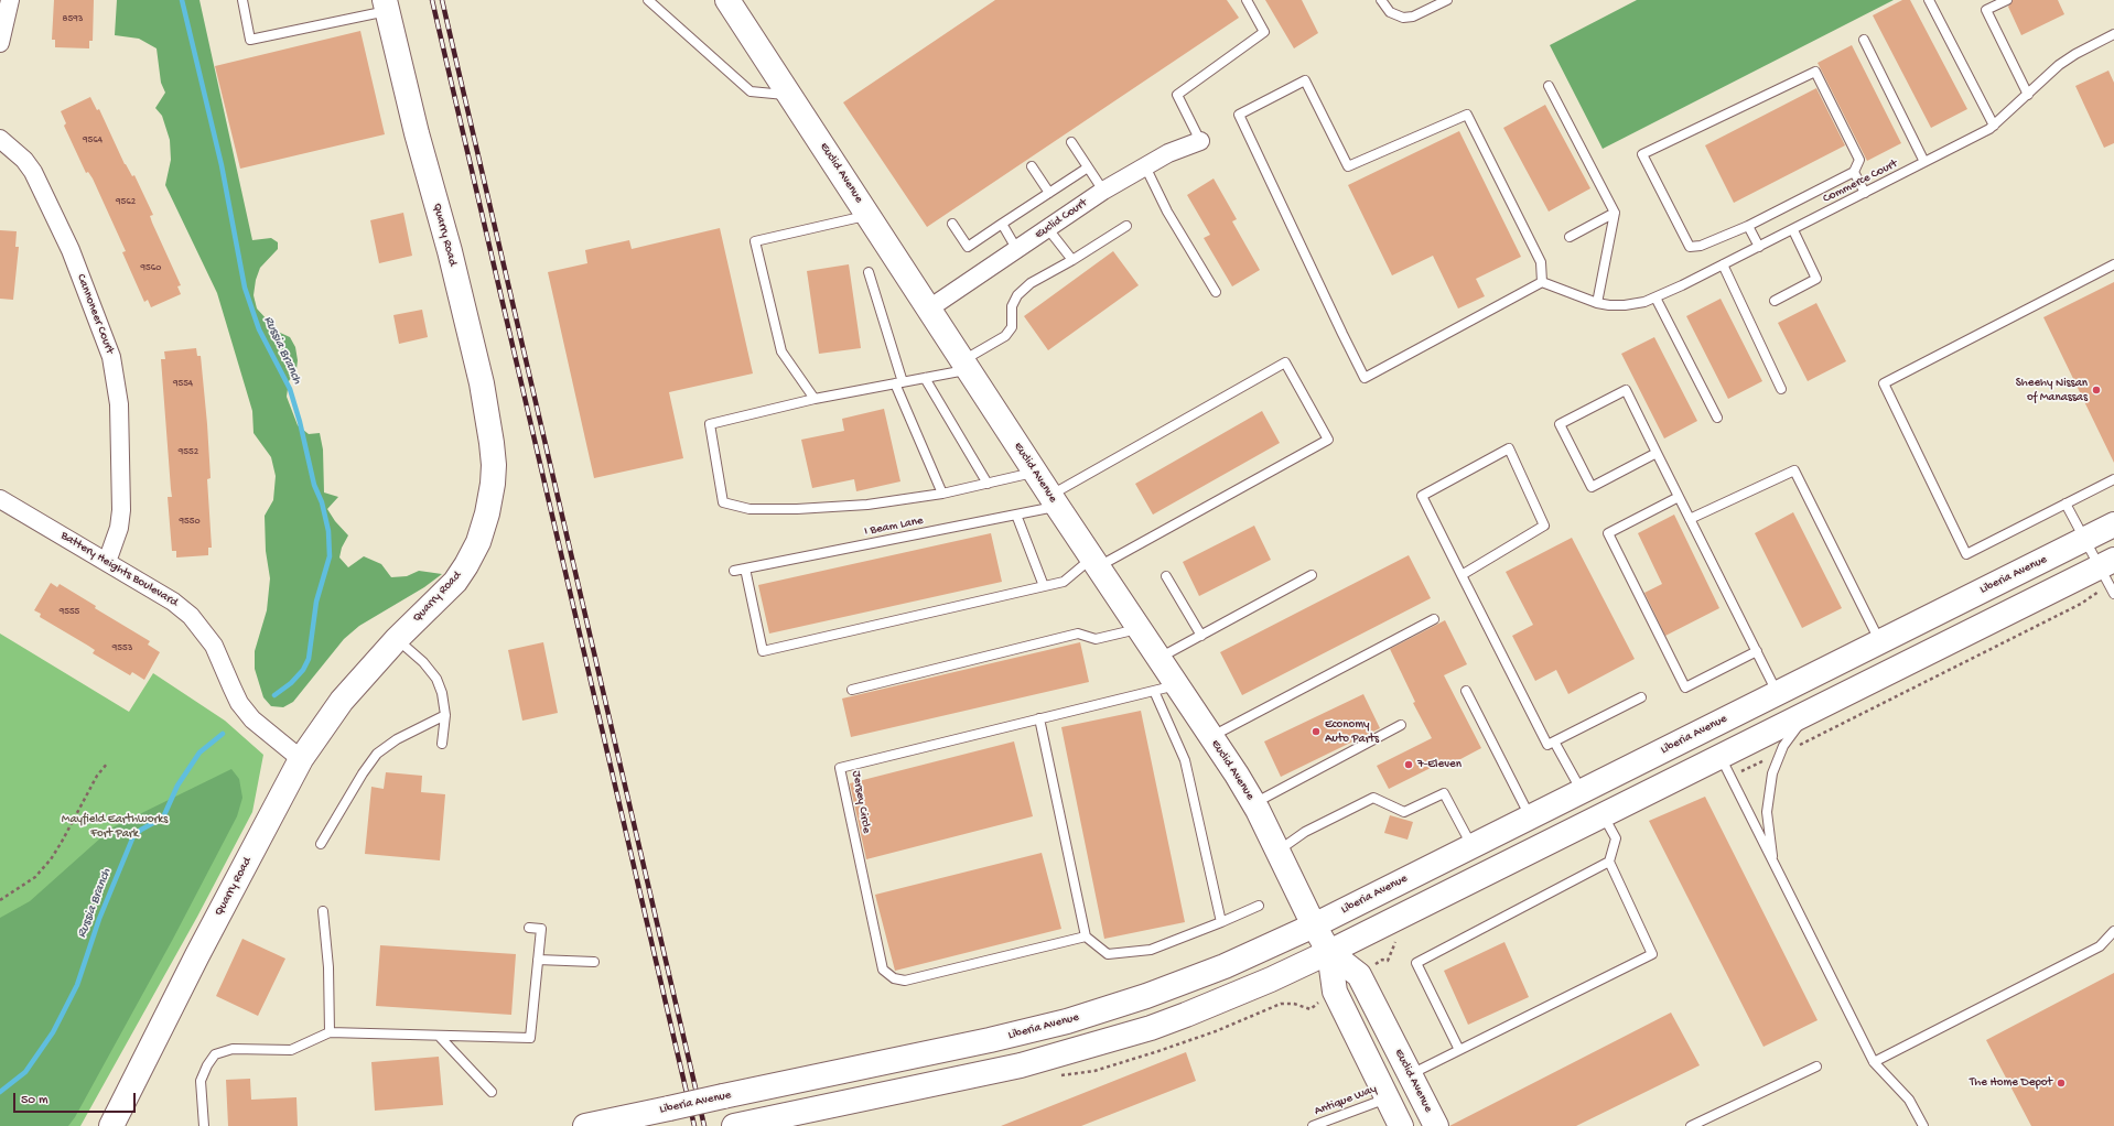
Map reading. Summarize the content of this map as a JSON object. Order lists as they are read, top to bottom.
{
  "streets": {
    "main road": ["Euclid Avenue", "Quarry Road", "Liberia Avenue"],
    "street": ["Euclid Court", "Cannoneer Court", "Battery Heights Boulevard"],
    "lane": [
      "Commerce Court",
      "I Beam Lane",
      "Jersey Circle",
      "Antique Way"
    ]
  },
  "crossings": [
    ["Euclid Avenue", "Euclid Court"],
    ["Euclid Avenue", "I Beam Lane"],
    ["Euclid Avenue", "Liberia Avenue"],
    ["Euclid Avenue", "Jersey Circle"],
    ["Euclid Avenue", "Antique Way"],
    ["Quarry Road", "Battery Heights Boulevard"],
    ["Cannoneer Court", "Battery Heights Boulevard"]
  ],
  "water": ["Russia Branch"],
  "parks": ["Mayfield Earthworks Fort Park"],
  "places": [
    "Sheehy Nissan of Manassas",
    "Economy Auto Parts",
    "7-Eleven",
    "The Home Depot"
  ],
  "house_numbers": [
    "8593",
    "9564",
    "9562",
    "9560",
    "9554",
    "9552",
    "9550",
    "9555",
    "9553"
  ],
  "scale_bar": "50 m"
}
